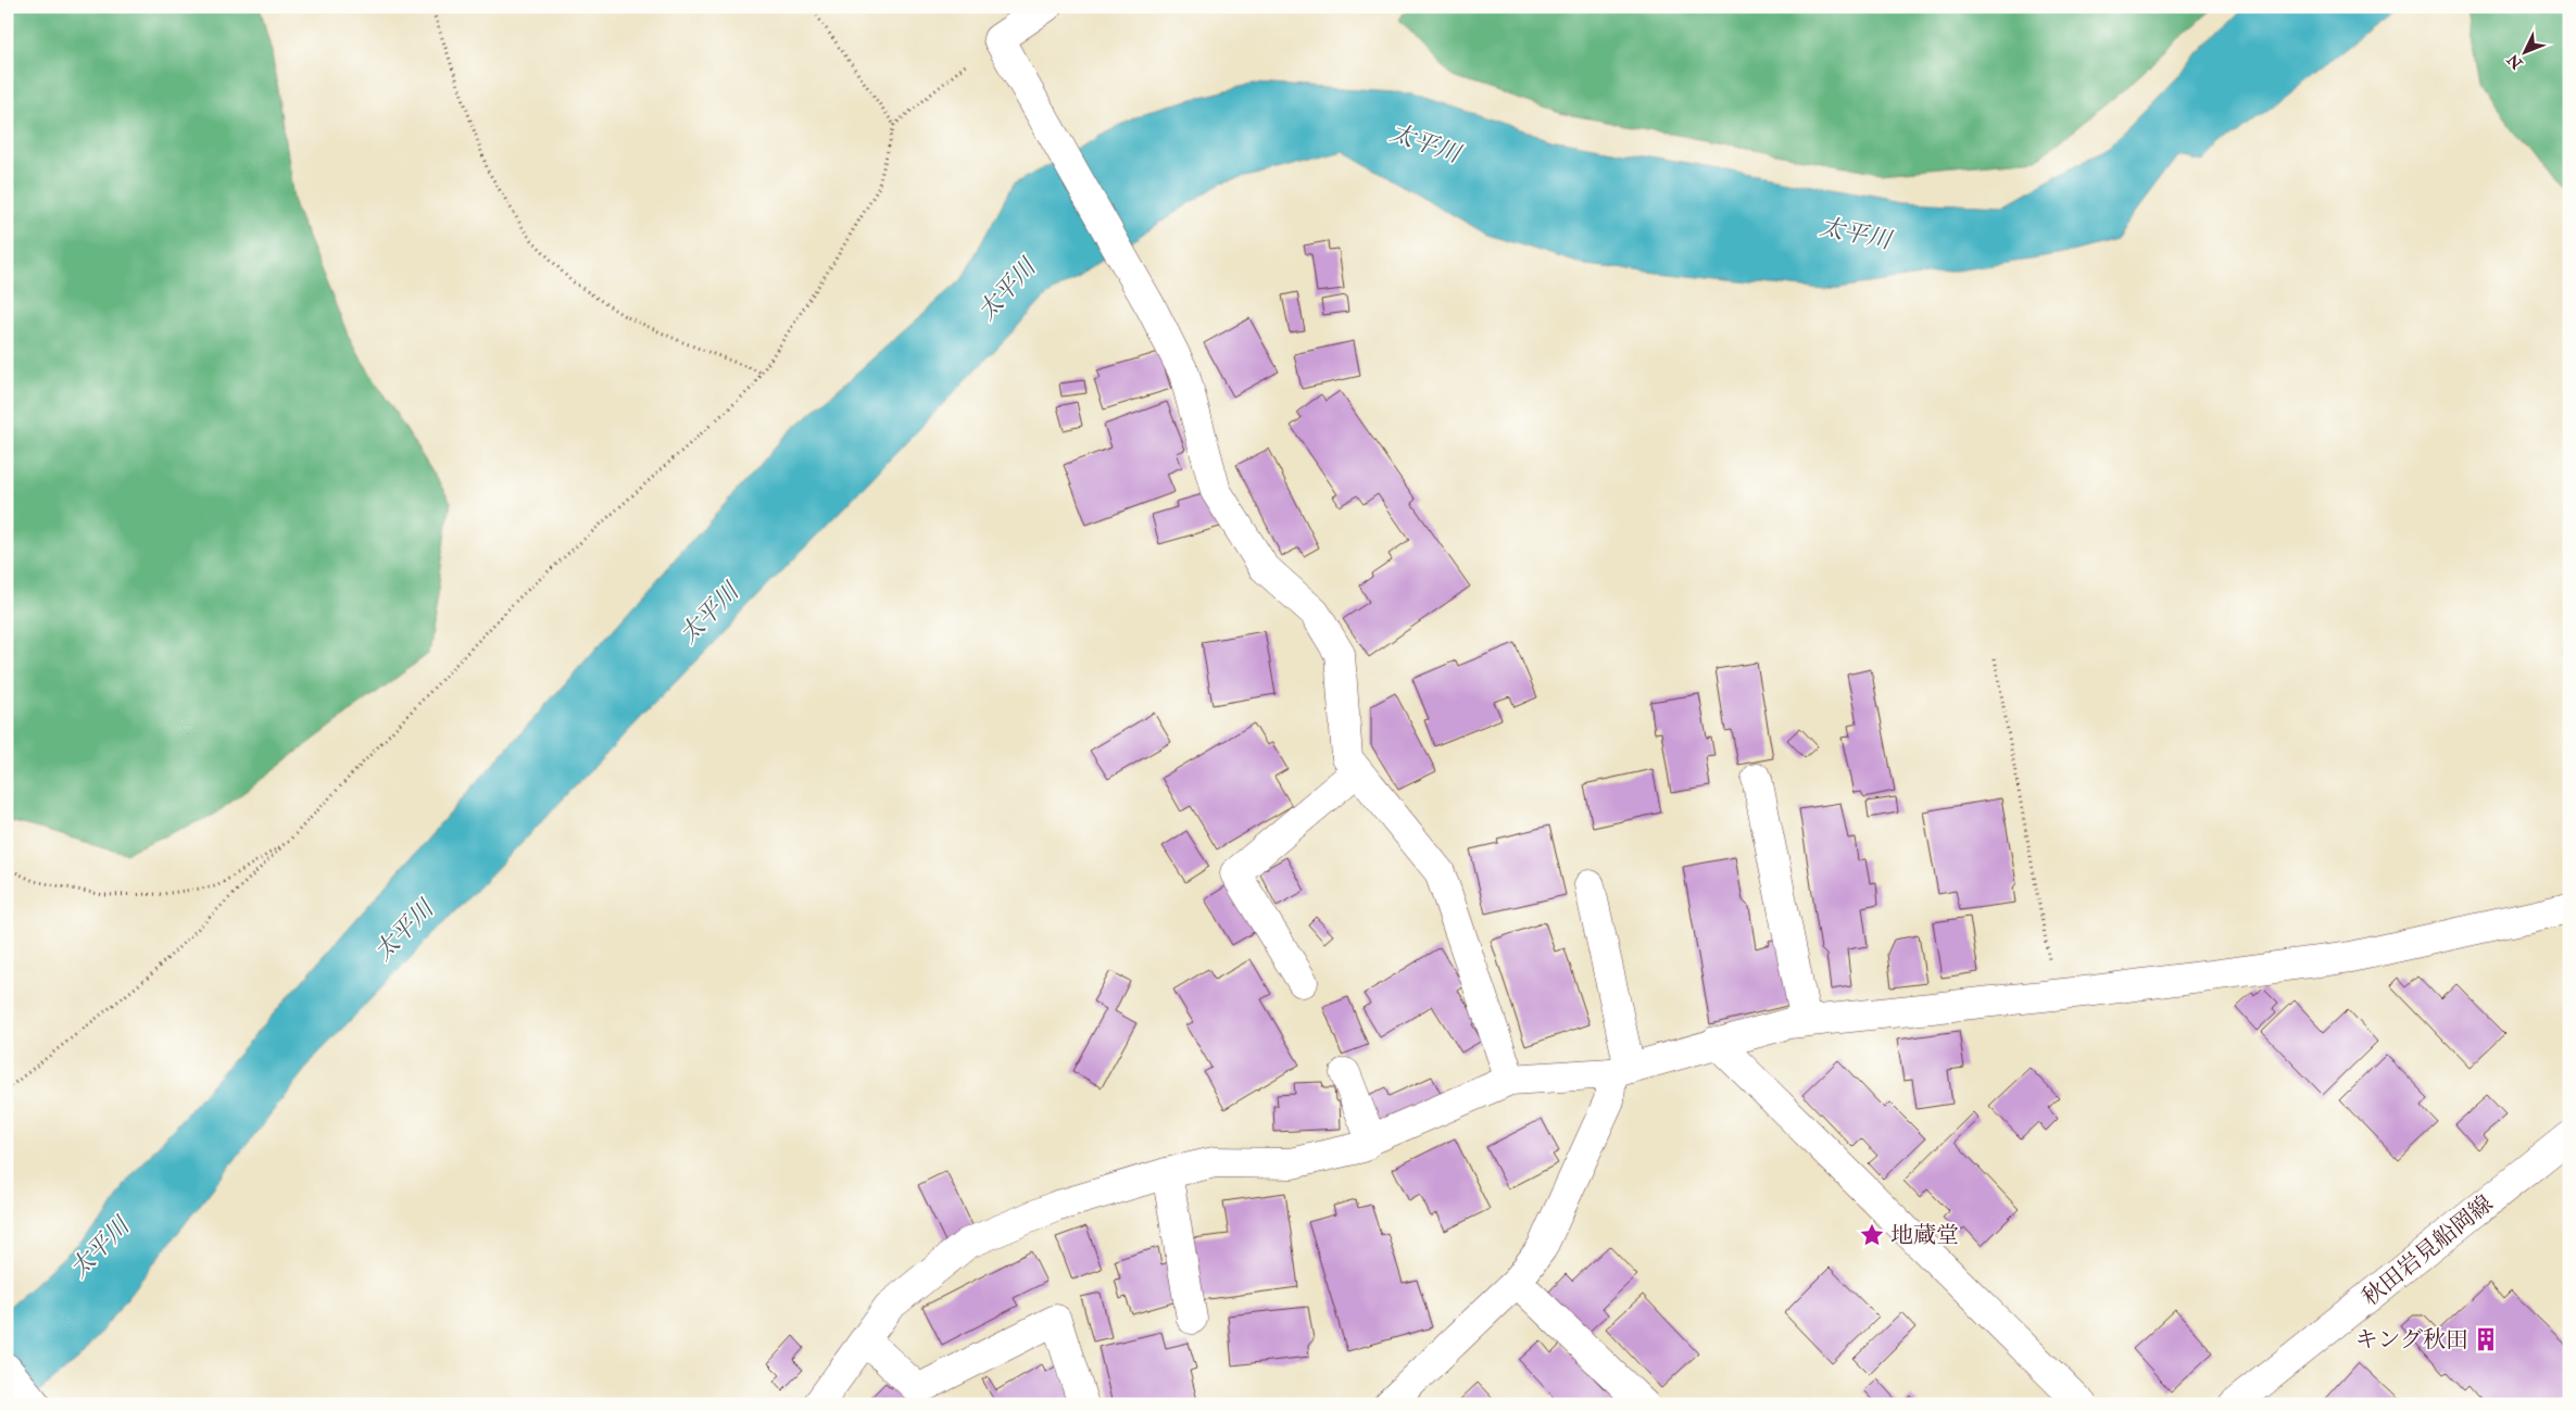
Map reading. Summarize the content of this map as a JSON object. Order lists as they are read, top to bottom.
{
  "streets": {
    "street": ["秋田岩見船岡線"]
  },
  "water": ["太平川"],
  "places": {
    "place": ["地蔵堂"],
    "building": ["キング秋田"]
  },
  "north": "bottom left"
}
